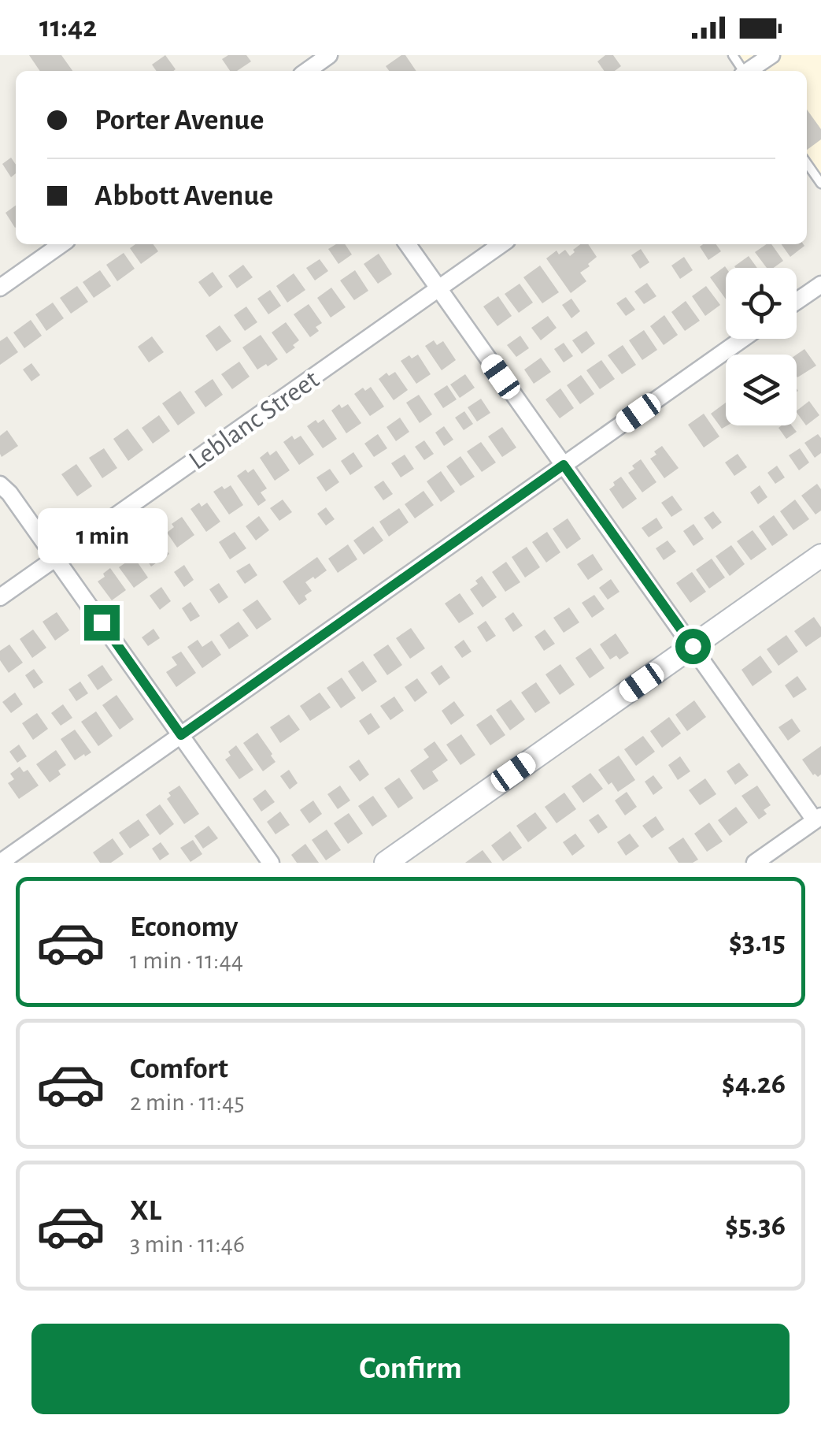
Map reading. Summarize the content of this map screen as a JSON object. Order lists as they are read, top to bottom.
{
  "streets": {
    "street": ["Leblanc Street"]
  },
  "page": {
    "status": "11:42",
    "banner": ["Porter Avenue", "Abbott Avenue"],
    "bubble": "1 min",
    "list": [
      {
        "name": "Economy",
        "note": "1 min · 11:44",
        "value": "$3.15"
      },
      {
        "name": "Comfort",
        "note": "2 min · 11:45",
        "value": "$4.26"
      },
      {
        "name": "XL",
        "note": "3 min · 11:46",
        "value": "$5.36"
      }
    ],
    "buttons": "Confirm"
  }
}
